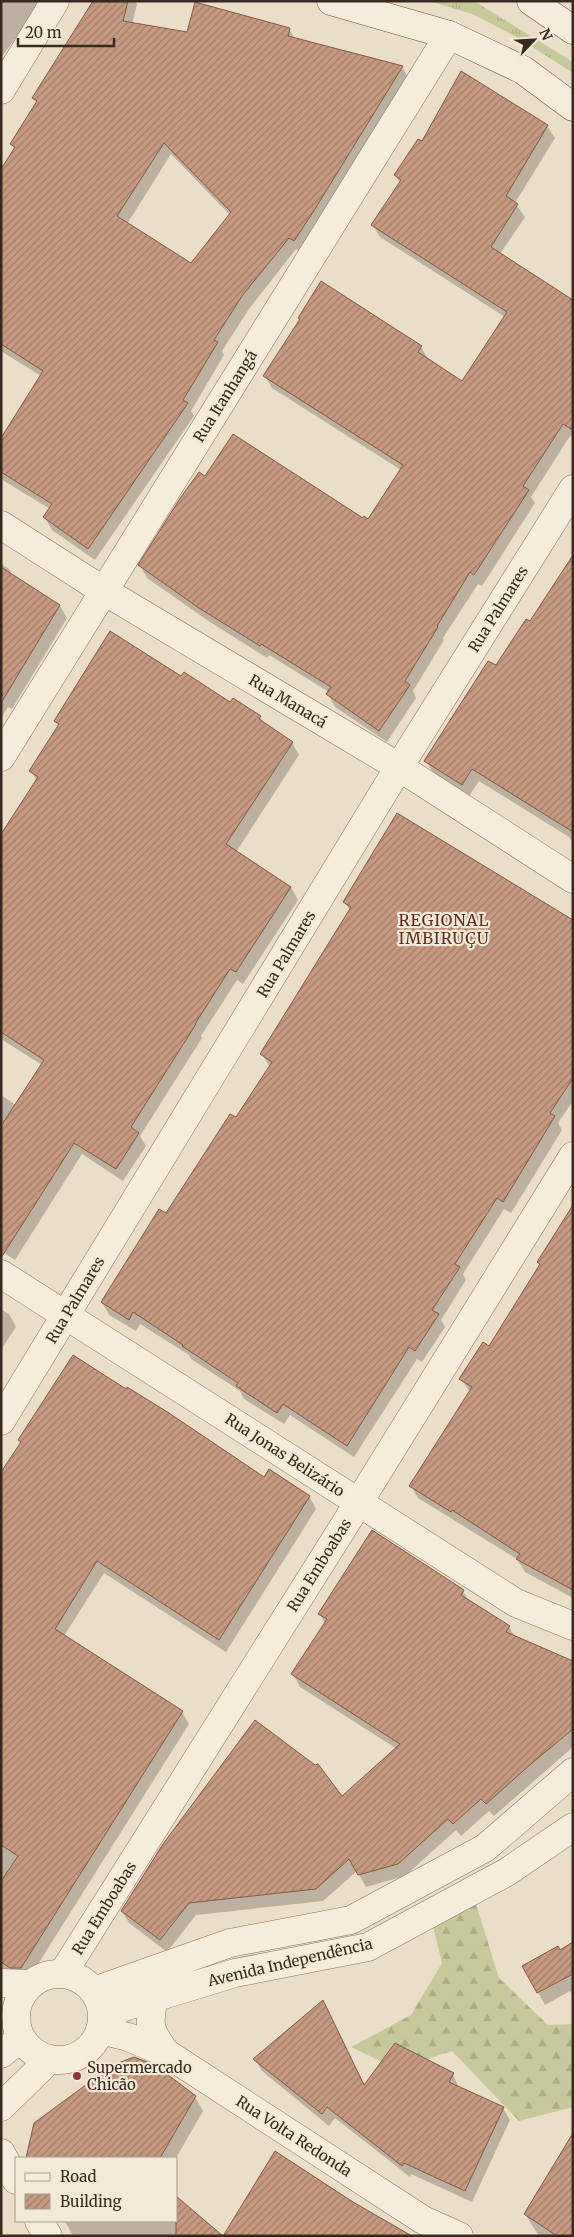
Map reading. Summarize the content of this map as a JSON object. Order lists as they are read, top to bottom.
{
  "streets": {
    "street": [
      "Rua Itanhangá",
      "Rua Palmares",
      "Rua Manacá",
      "Rua Jonas Belizário",
      "Rua Emboabas",
      "Avenida Independência",
      "Rua Volta Redonda"
    ]
  },
  "crossings": [
    ["Rua Itanhangá", "Rua Manacá"],
    ["Rua Palmares", "Rua Manacá"],
    ["Rua Palmares", "Rua Jonas Belizário"],
    ["Rua Jonas Belizário", "Rua Emboabas"],
    ["Rua Emboabas", "Avenida Independência"],
    ["Rua Emboabas", "Rua Volta Redonda"],
    ["Avenida Independência", "Rua Volta Redonda"]
  ],
  "districts": ["REGIONAL IMBIRUÇU"],
  "places": ["Supermercado Chicão"],
  "legend": ["Road", "Building"],
  "scale_bar": "20 m",
  "north": "top right"
}
